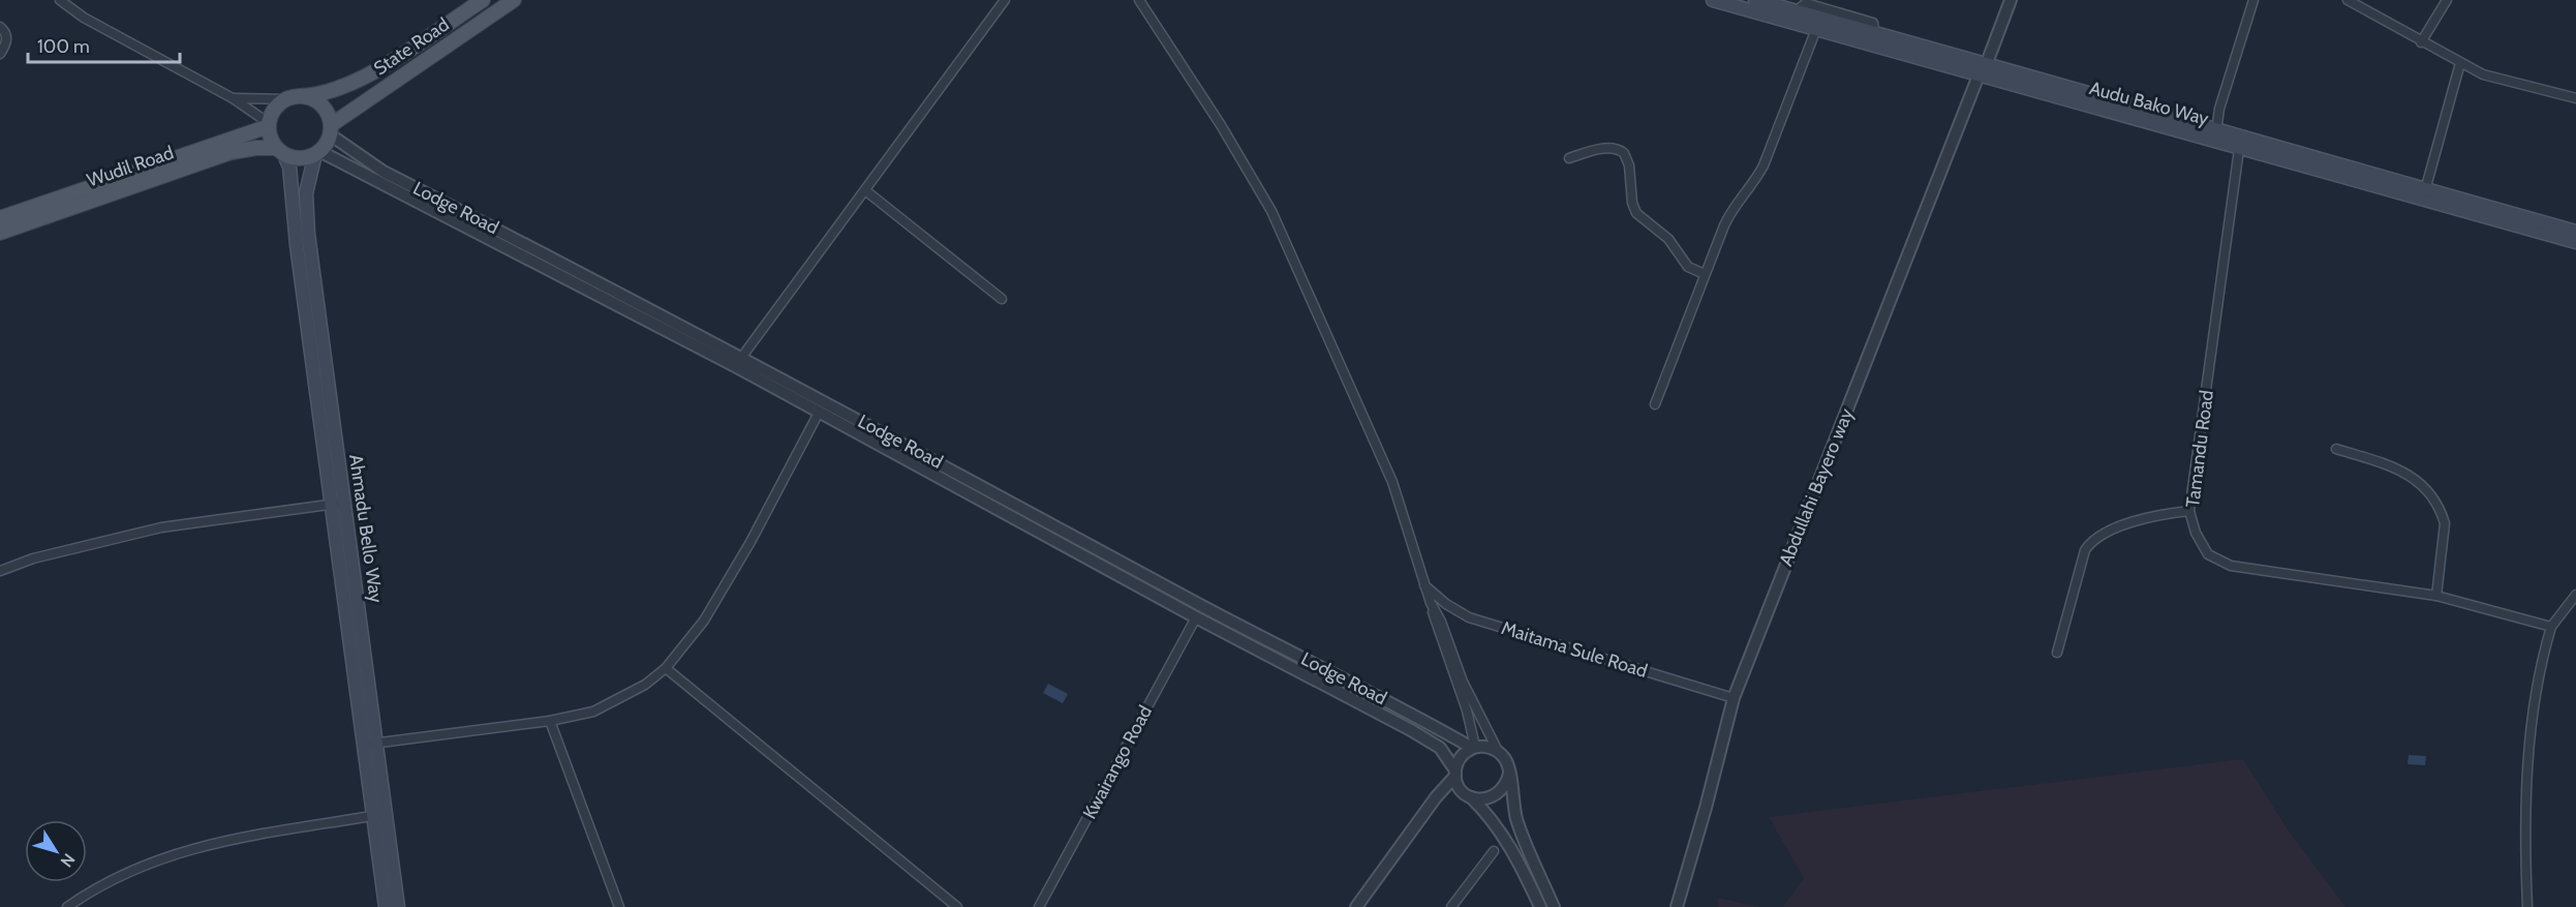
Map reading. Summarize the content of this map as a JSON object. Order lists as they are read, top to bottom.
{
  "streets": {
    "main road": [
      "State Road",
      "Audu Bako Way",
      "Wudil Road",
      "Ahmadu Bello Way"
    ],
    "street": [
      "Lodge Road",
      "Tamandu Road",
      "Abdullahi Bayero way",
      "Maitama Sule Road",
      "Kwairango Road"
    ]
  },
  "crossings": [
    ["State Road", "Wudil Road"],
    ["State Road", "Lodge Road"],
    ["State Road", "Ahmadu Bello Way"],
    ["Audu Bako Way", "Tamandu Road"],
    ["Audu Bako Way", "Abdullahi Bayero way"],
    ["Wudil Road", "Lodge Road"],
    ["Wudil Road", "Ahmadu Bello Way"],
    ["Lodge Road", "Ahmadu Bello Way"],
    ["Lodge Road", "Kwairango Road"],
    ["Abdullahi Bayero way", "Maitama Sule Road"]
  ],
  "scale_bar": "100 m",
  "north": "bottom right"
}
